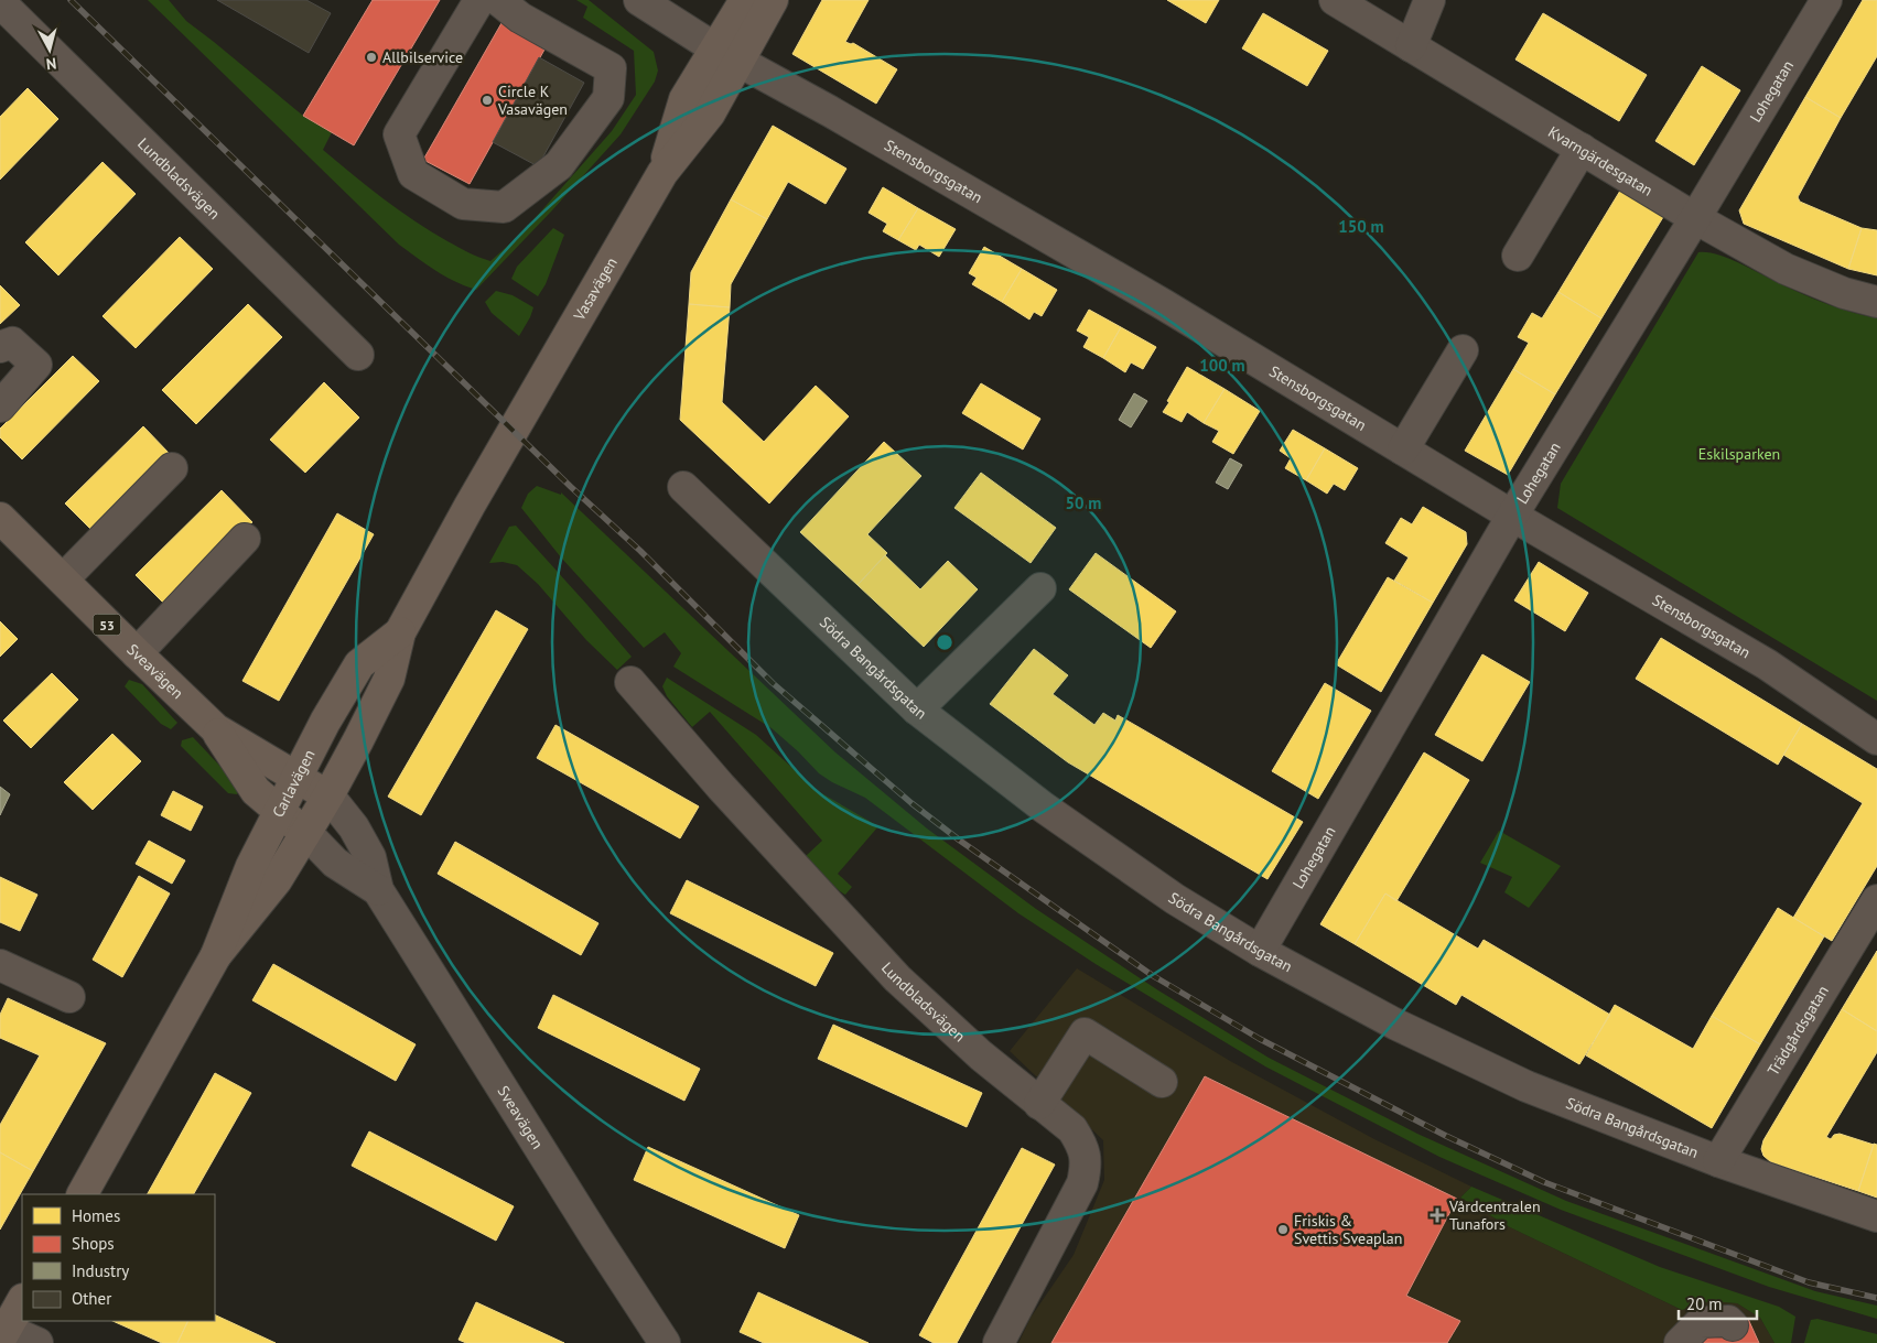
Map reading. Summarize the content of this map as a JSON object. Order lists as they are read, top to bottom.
{
  "streets": {
    "main road": [
      "Vasavägen",
      "53",
      "Sveavägen",
      "Carlavägen"
    ],
    "street": [
      "Lohegatan",
      "Kvarngärdesgatan",
      "Stensborgsgatan",
      "Lundbladsvägen",
      "Södra Bangårdsgatan",
      "Trädgårdsgatan"
    ]
  },
  "crossings": [
    ["Lohegatan", "Kvarngärdesgatan"],
    ["Lohegatan", "Stensborgsgatan"],
    ["Lohegatan", "Södra Bangårdsgatan"],
    ["Stensborgsgatan", "Vasavägen"],
    ["Vasavägen", "Carlavägen"],
    ["Södra Bangårdsgatan", "Trädgårdsgatan"],
    ["Sveavägen", "Carlavägen"]
  ],
  "parks": ["Eskilsparken"],
  "places": {
    "other": ["Allbilservice", "Circle K Vasavägen", "Friskis & Svettis Sveaplan"],
    "health": ["Vårdcentralen Tunafors"]
  },
  "legend": [
    "Homes",
    "Shops",
    "Industry",
    "Other"
  ],
  "scale_bar": "20 m",
  "north": "bottom",
  "rings": ["150 m", "100 m", "50 m"]
}
